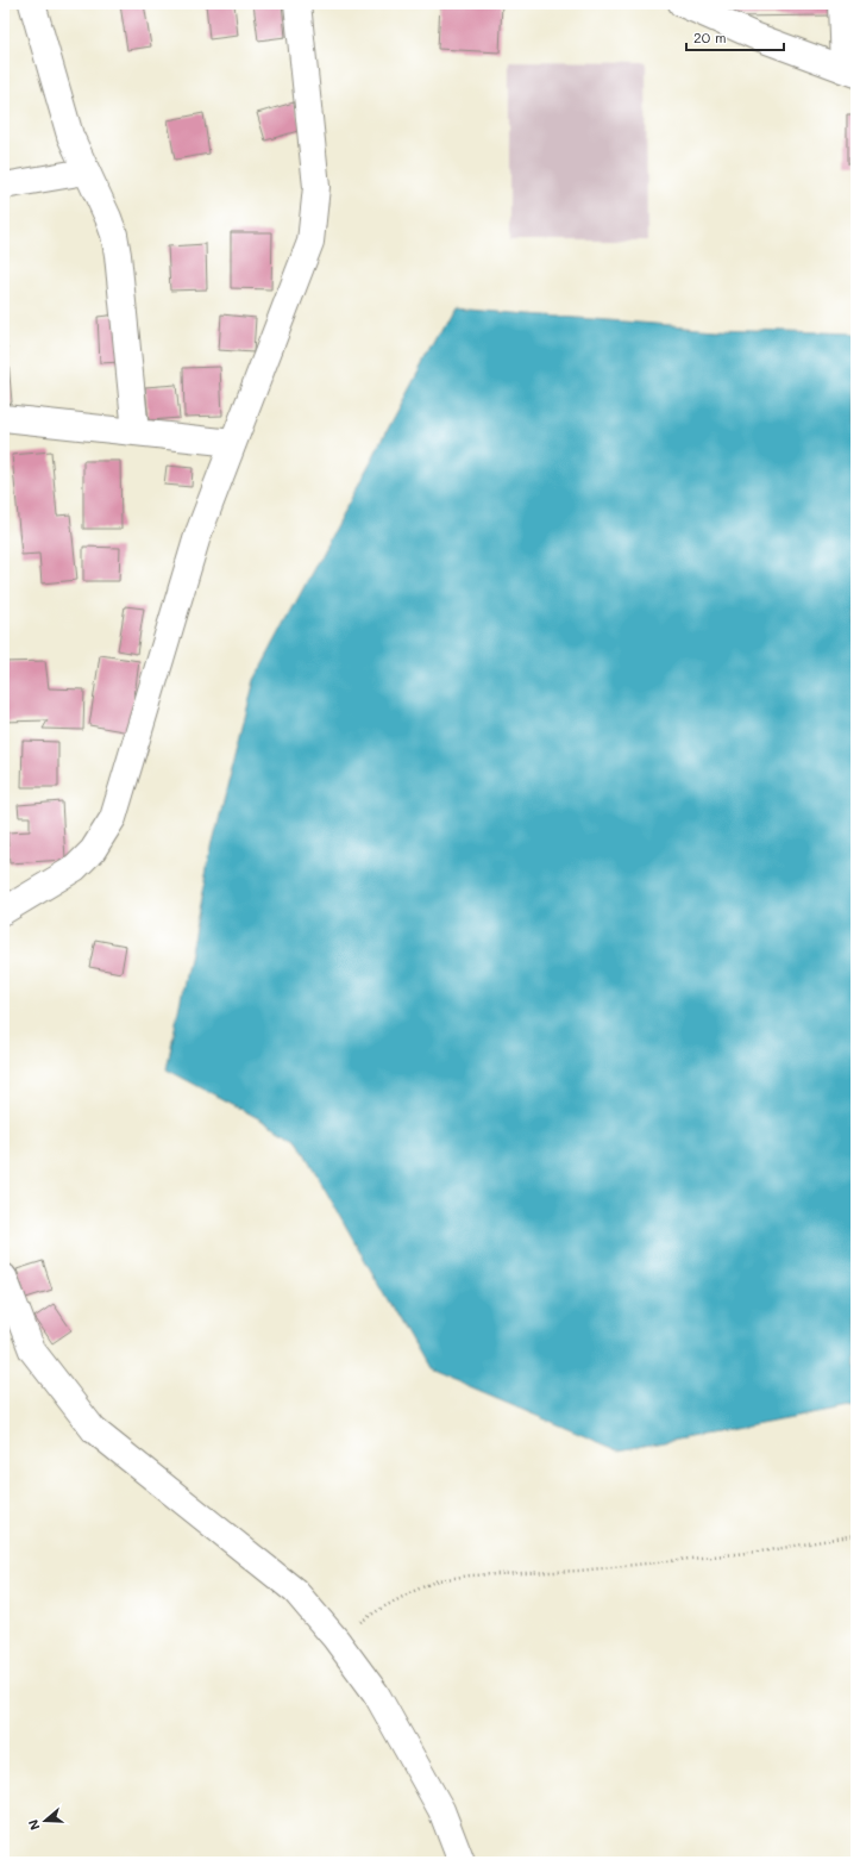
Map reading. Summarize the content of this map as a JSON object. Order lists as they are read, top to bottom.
{
  "scale_bar": "20 m",
  "north": "left"
}
